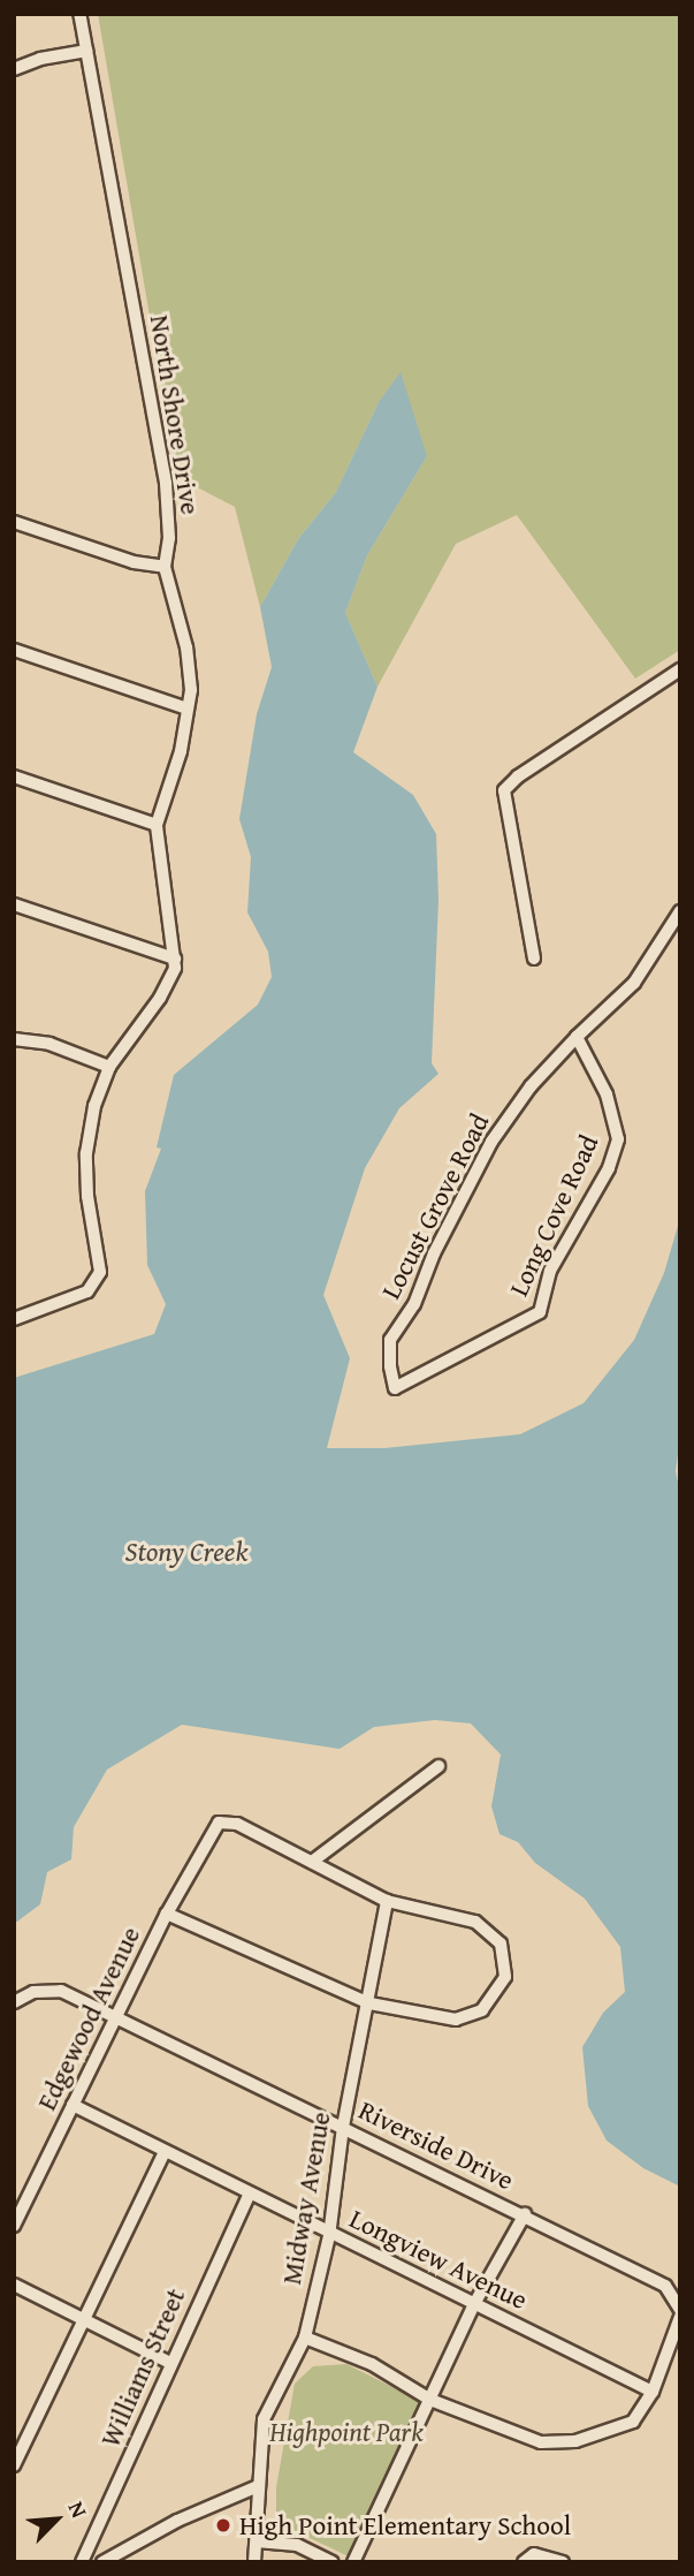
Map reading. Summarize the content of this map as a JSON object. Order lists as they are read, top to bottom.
{
  "streets": {
    "street": [
      "North Shore Drive",
      "Locust Grove Road",
      "Long Cove Road",
      "Edgewood Avenue",
      "Riverside Drive",
      "Midway Avenue",
      "Longview Avenue",
      "Williams Street"
    ]
  },
  "crossings": [
    ["Locust Grove Road", "Long Cove Road"],
    ["Edgewood Avenue", "Riverside Drive"],
    ["Edgewood Avenue", "Longview Avenue"],
    ["Riverside Drive", "Midway Avenue"],
    ["Midway Avenue", "Longview Avenue"],
    ["Longview Avenue", "Williams Street"]
  ],
  "water": ["Stony Creek"],
  "parks": ["Highpoint Park"],
  "places": ["High Point Elementary School"],
  "north": "top right"
}
